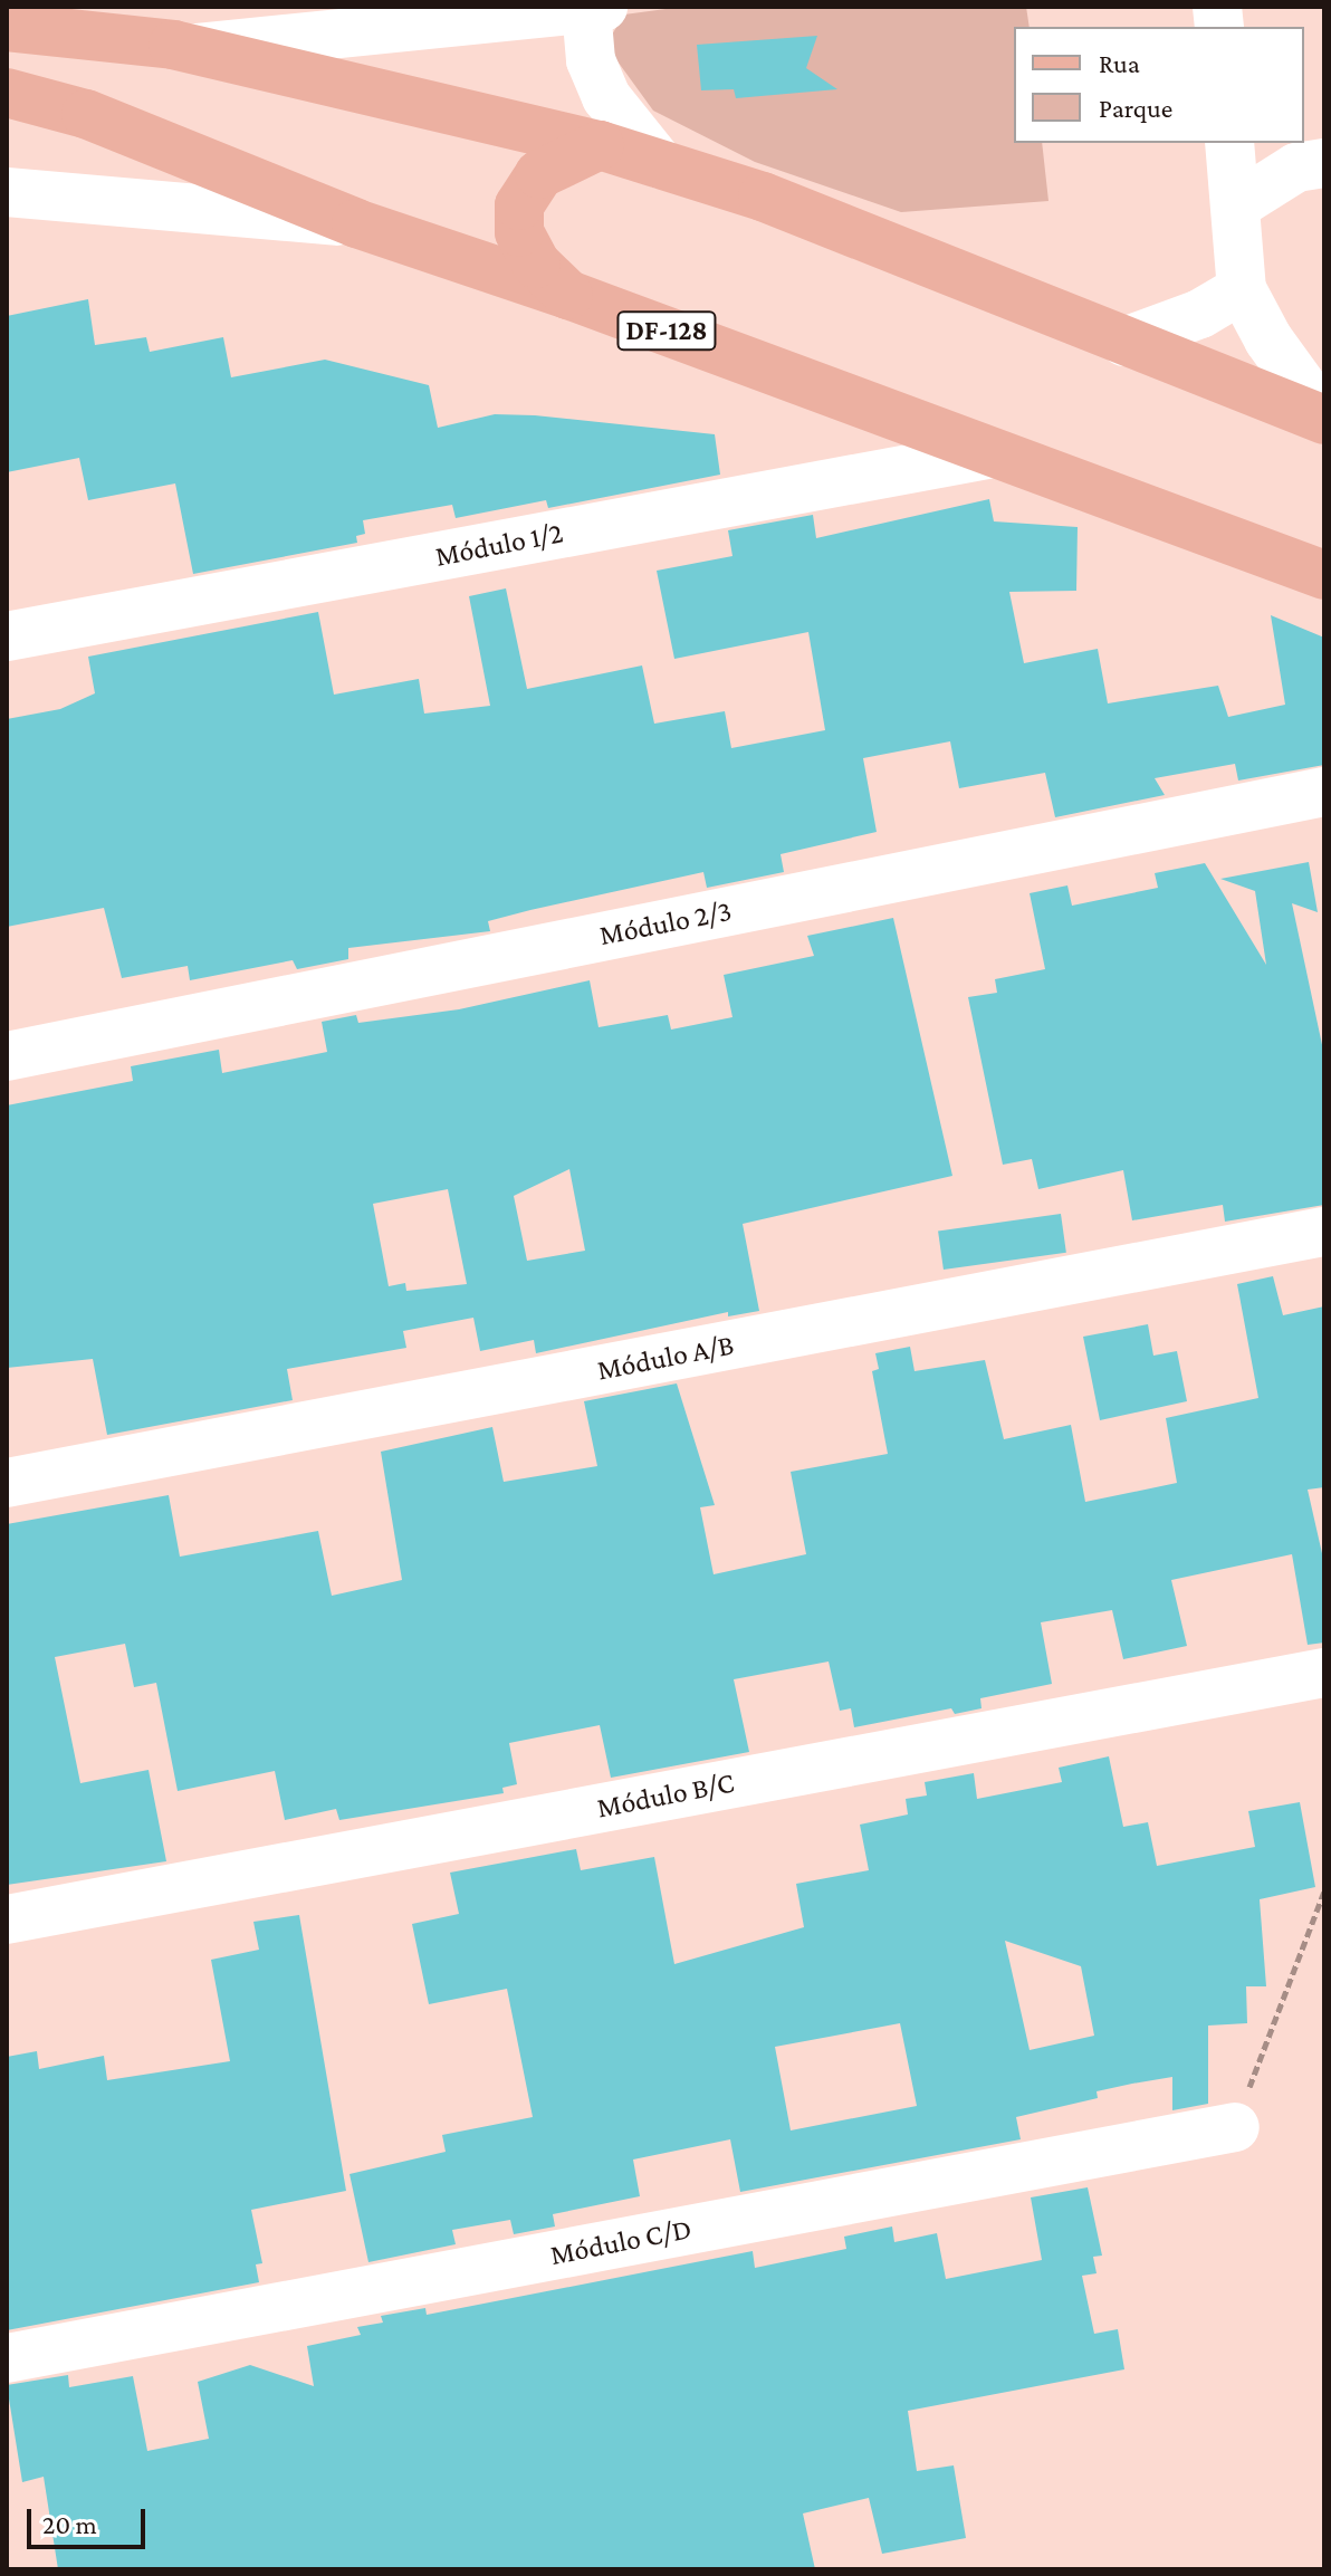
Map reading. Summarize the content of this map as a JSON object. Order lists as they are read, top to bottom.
{
  "streets": {
    "main road": ["DF-128"],
    "street": [
      "Módulo 1/2",
      "Módulo 2/3",
      "Módulo A/B",
      "Módulo B/C",
      "Módulo C/D"
    ]
  },
  "crossings": [
    ["DF-128", "Módulo 1/2"]
  ],
  "legend": ["Rua", "Parque"],
  "scale_bar": "20 m"
}
